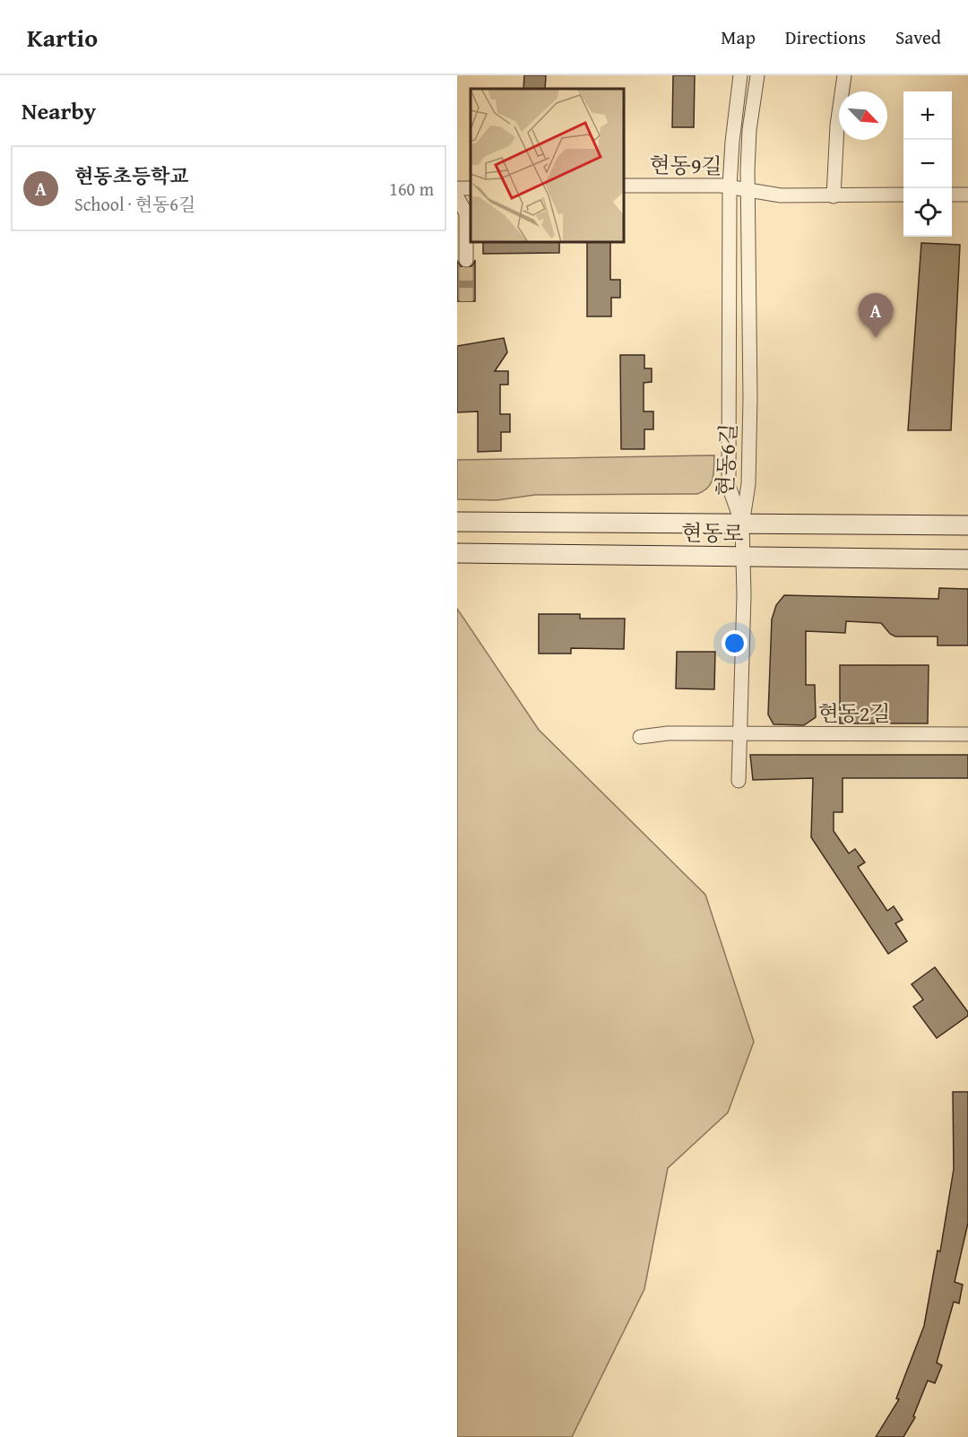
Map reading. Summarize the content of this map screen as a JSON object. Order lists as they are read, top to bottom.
{
  "streets": {
    "main road": ["현동로"],
    "street": ["현동9길", "현동6길", "현동2길"]
  },
  "crossings": [
    ["현동9길", "현동6길"],
    ["현동6길", "현동로"]
  ],
  "north": "bottom right",
  "page": {
    "header": "Kartio",
    "nav": ["Map", "Directions", "Saved"],
    "heading": "Nearby",
    "map_buttons": ["+", "−"],
    "list": [
      {
        "mark": "A",
        "name": "현동초등학교",
        "note": "School · 현동6길",
        "value": "160 m"
      }
    ],
    "pins": "A"
  }
}
